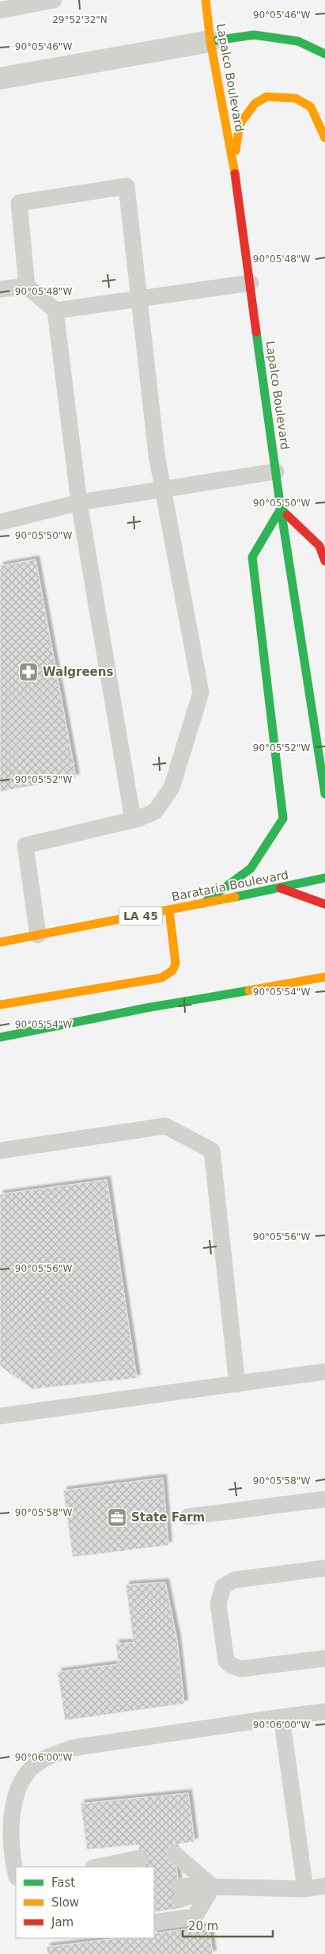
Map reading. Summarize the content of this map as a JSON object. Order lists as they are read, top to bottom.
{
  "streets": {
    "main road": ["Lapalco Boulevard", "Barataria Boulevard", "LA 45"]
  },
  "places": {
    "pharmacy": ["Walgreens"],
    "office": ["State Farm"]
  },
  "legend": ["Fast", "Slow", "Jam"],
  "scale_bar": "20 m",
  "coordinates": [
    "90°05'46\"W",
    "29°52'32\"N",
    "90°05'48\"W",
    "90°05'50\"W",
    "90°05'52\"W",
    "90°05'54\"W",
    "90°05'56\"W",
    "90°05'58\"W",
    "90°06'00\"W"
  ]
}
